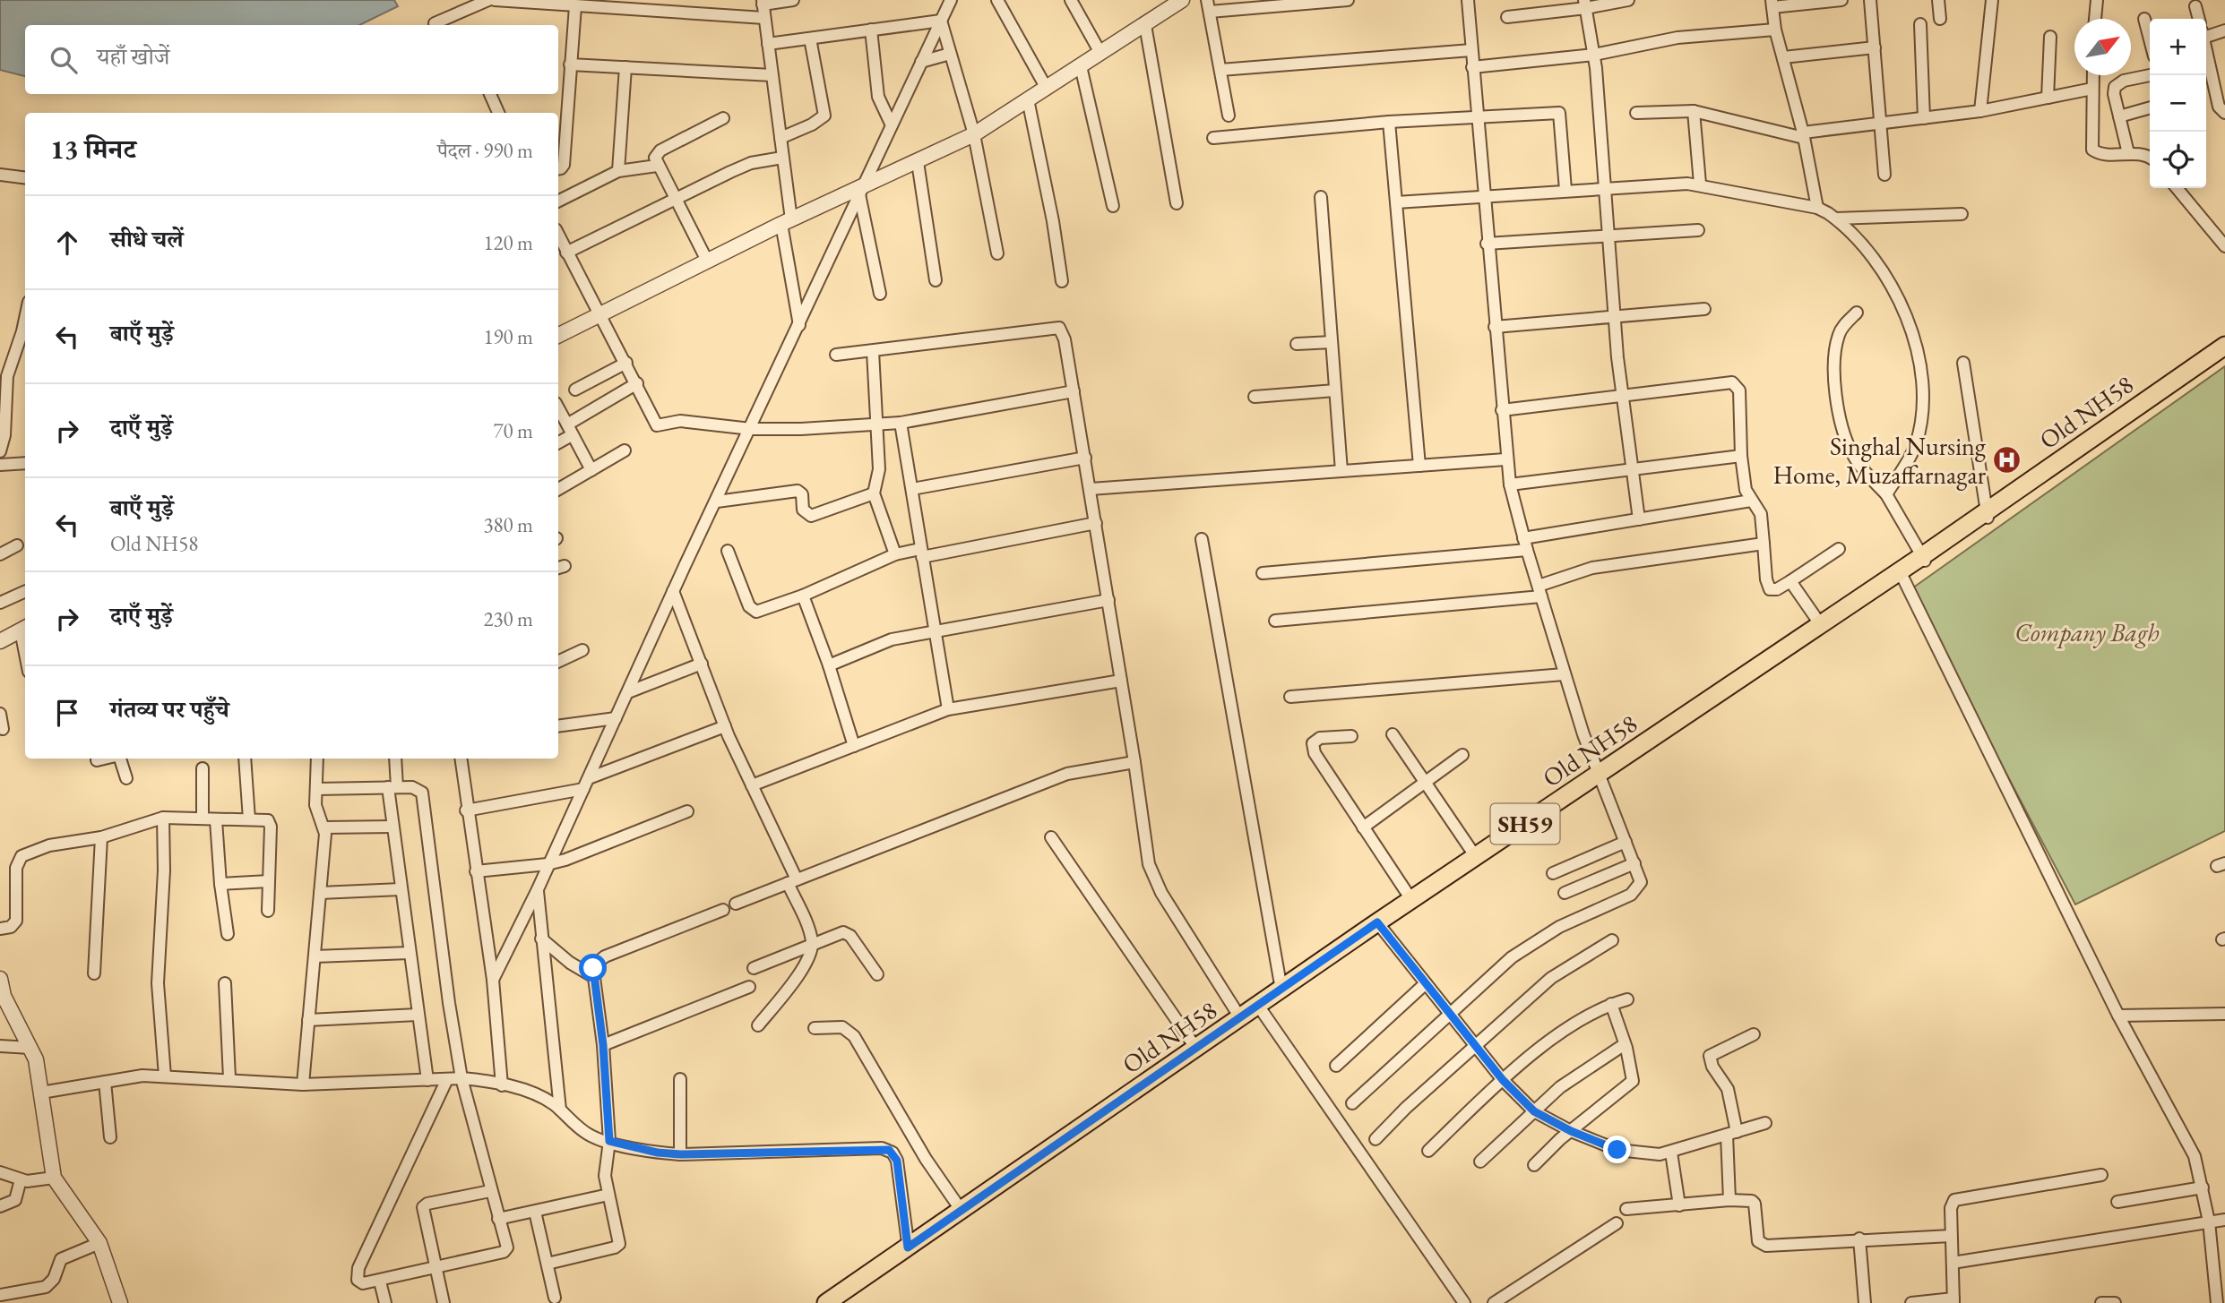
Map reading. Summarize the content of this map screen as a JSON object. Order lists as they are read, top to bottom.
{
  "streets": {
    "main road": ["Old NH58", "SH59"]
  },
  "parks": ["Company Bagh"],
  "places": {
    "hospital": ["Singhal Nursing Home, Muzaffarnagar"]
  },
  "north": "top right",
  "page": {
    "map_buttons": ["+", "−"],
    "search": "यहाँ खोजें",
    "heading": ["13 मिनट", "पैदल · 990 m"],
    "list": [
      ["सीधे चलें", "120 m"],
      ["बाएँ मुड़ें", "190 m"],
      ["दाएँ मुड़ें", "70 m"],
      ["बाएँ मुड़ें", "Old NH58", "380 m"],
      ["दाएँ मुड़ें", "230 m"],
      "गंतव्य पर पहुँचे"
    ]
  }
}
